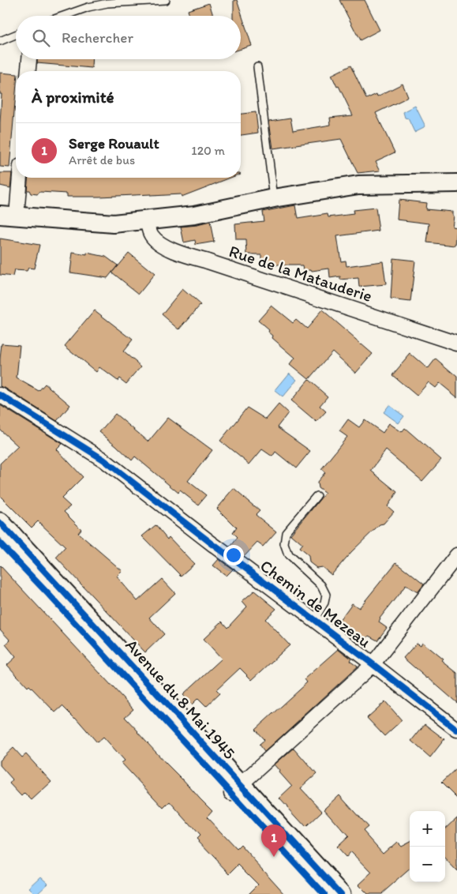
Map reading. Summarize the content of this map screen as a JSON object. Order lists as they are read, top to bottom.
{
  "streets": {
    "main road": ["Avenue du 8 Mai 1945"],
    "street": ["Rue de la Matauderie", "Chemin de Mezeau"]
  },
  "page": {
    "search": "Rechercher",
    "heading": "À proximité",
    "list": [
      {
        "mark": "1",
        "name": "Serge Rouault",
        "note": "Arrêt de bus",
        "value": "120 m"
      }
    ],
    "map_buttons": ["+", "−"],
    "pins": "1"
  }
}
